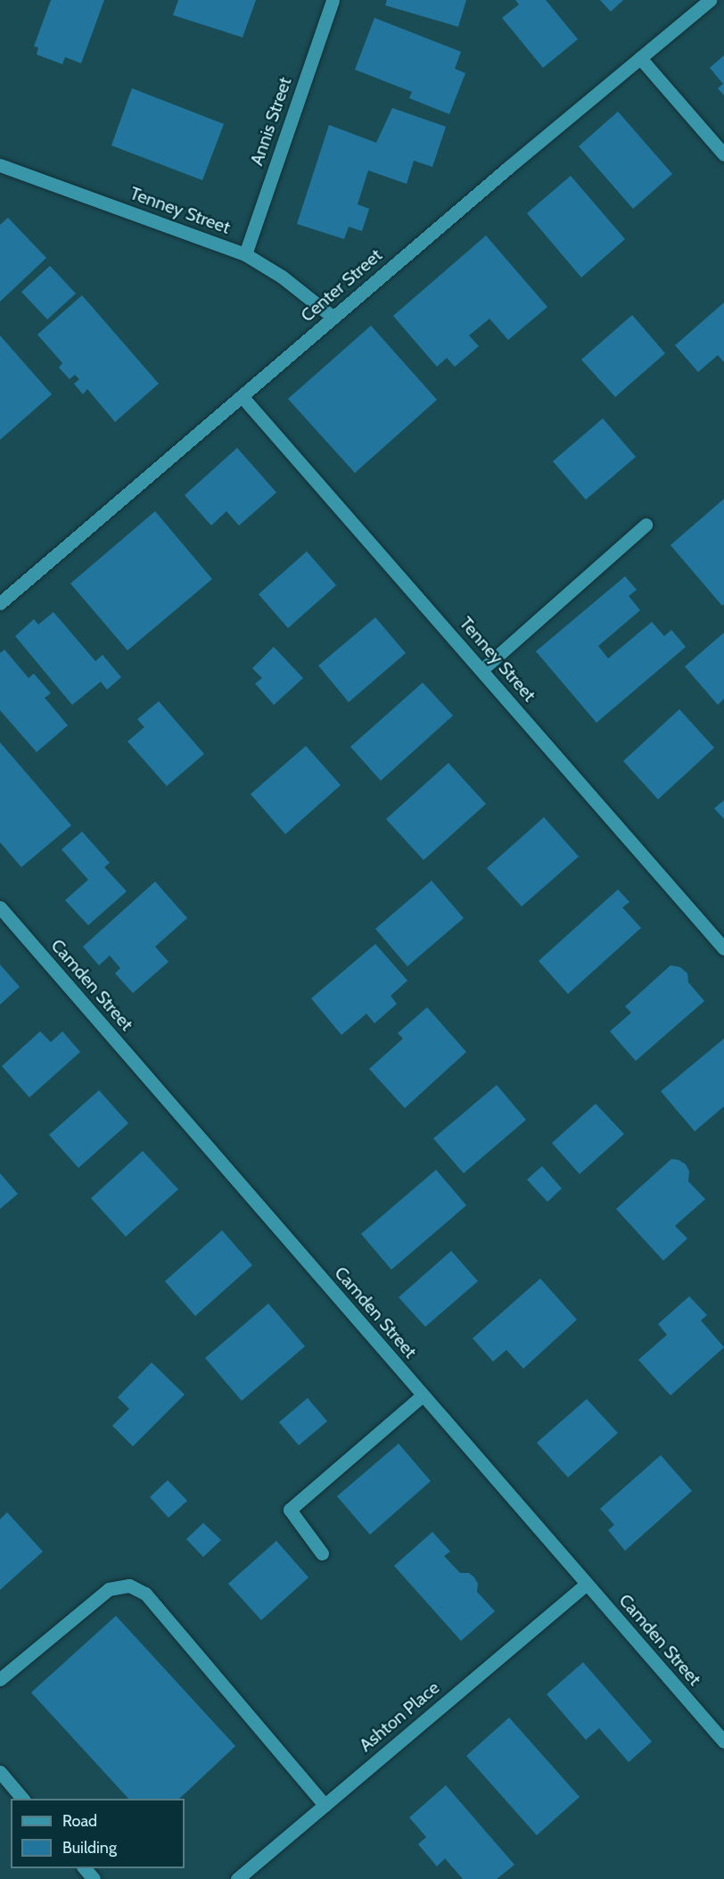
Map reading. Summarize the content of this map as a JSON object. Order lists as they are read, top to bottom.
{
  "streets": {
    "street": [
      "Annis Street",
      "Tenney Street",
      "Center Street",
      "Camden Street",
      "Ashton Place"
    ]
  },
  "crossings": [
    ["Annis Street", "Tenney Street"],
    ["Tenney Street", "Center Street"],
    ["Camden Street", "Ashton Place"]
  ],
  "legend": ["Road", "Building"]
}
